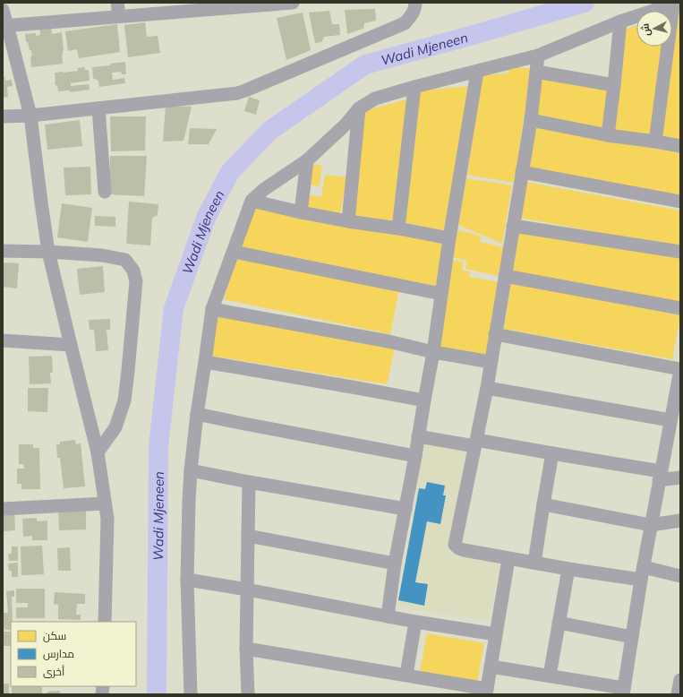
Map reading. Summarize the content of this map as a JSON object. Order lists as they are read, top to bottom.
{
  "water": ["Wadi Mjeneen"],
  "legend": ["سكن", "مدارس", "أخرى"],
  "north": "left"
}
